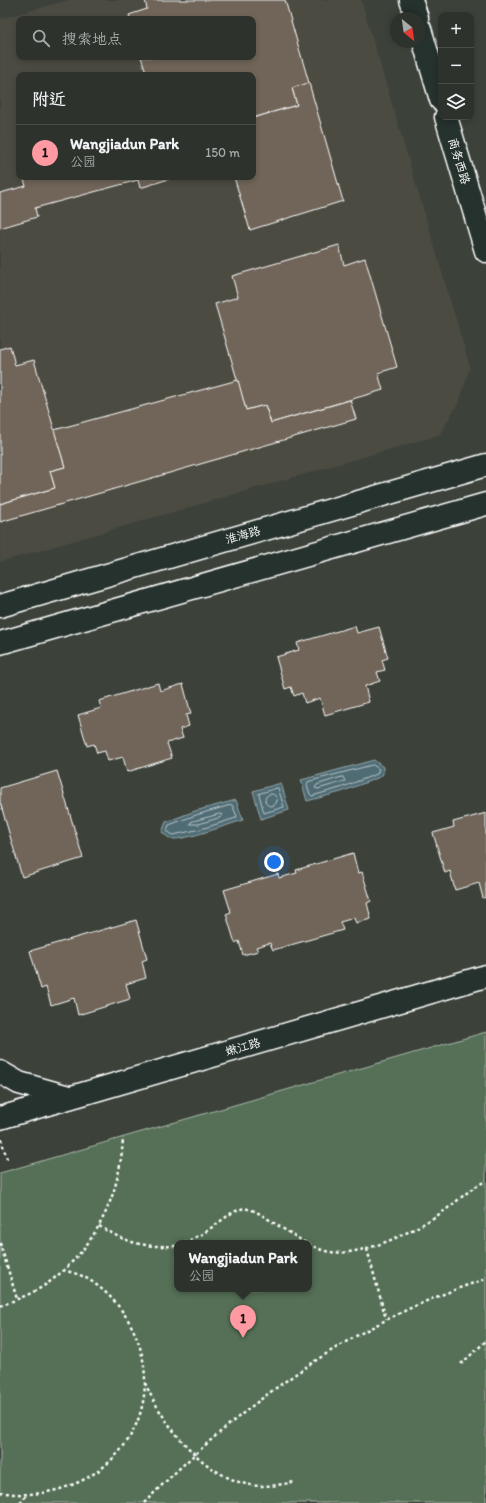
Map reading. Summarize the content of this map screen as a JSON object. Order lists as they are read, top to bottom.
{
  "streets": {
    "main road": ["商务西路", "淮海路", "嫩江路"]
  },
  "north": "bottom right",
  "page": {
    "map_buttons": ["+", "−"],
    "search": "搜索地点",
    "heading": "附近",
    "list": [
      {
        "mark": "1",
        "name": "Wangjiadun Park",
        "note": "公园",
        "value": "150 m"
      }
    ],
    "popup": ["Wangjiadun Park", "公园"],
    "pins": "1"
  }
}
